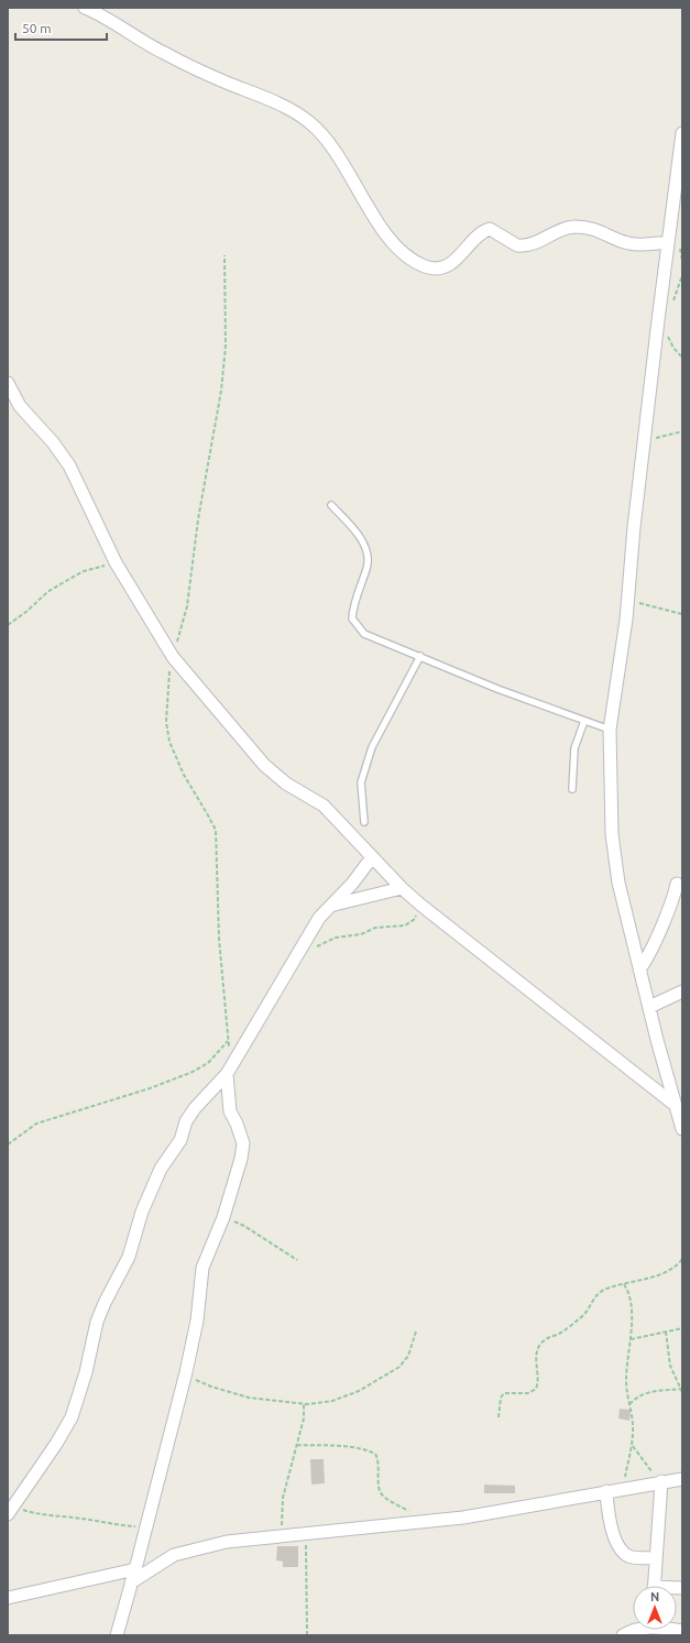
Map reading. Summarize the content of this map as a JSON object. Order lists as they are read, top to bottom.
{
  "scale_bar": "50 m",
  "north": "top"
}
